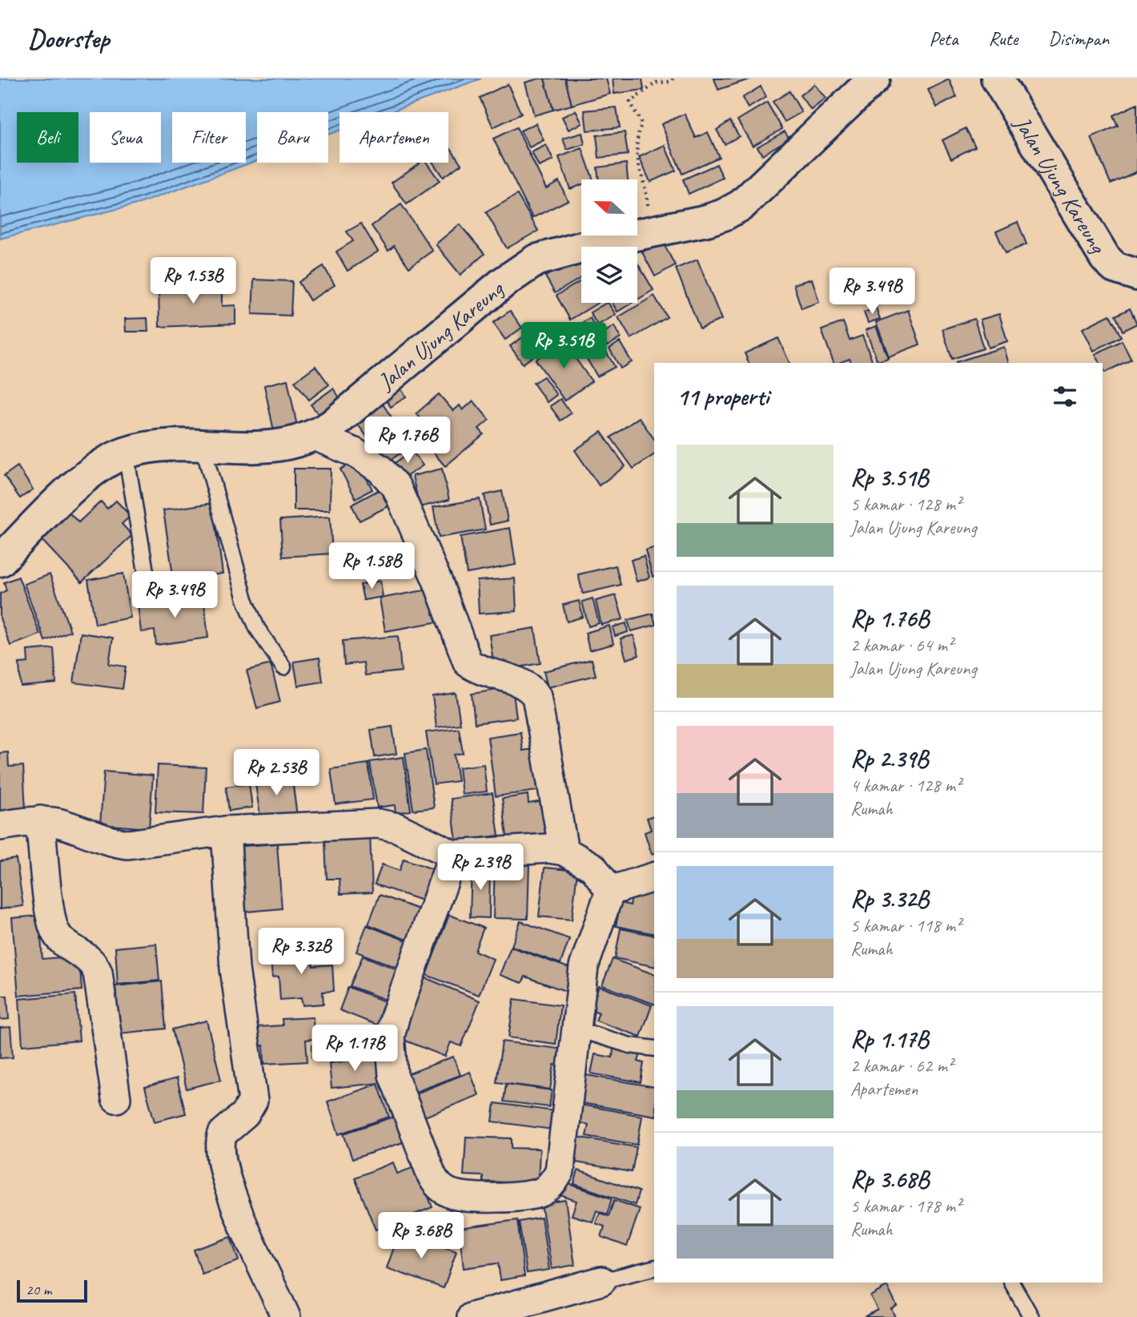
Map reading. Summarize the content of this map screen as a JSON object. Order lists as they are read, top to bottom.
{
  "streets": {
    "main road": ["Jalan Ujung Kareung"]
  },
  "scale_bar": "20 m",
  "north": "left",
  "page": {
    "header": "Doorstep",
    "nav": ["Peta", "Rute", "Disimpan"],
    "chip": [
      "Beli",
      "Sewa",
      "Filter",
      "Baru",
      "Apartemen"
    ],
    "price": [
      "Rp 1.53B",
      "Rp 3.49B",
      "Rp 3.51B",
      "Rp 1.76B",
      "Rp 1.58B",
      "Rp 3.49B",
      "Rp 2.53B",
      "Rp 2.39B",
      "Rp 3.32B",
      "Rp 1.17B",
      "Rp 3.68B"
    ],
    "heading": "11 properti",
    "list": [
      {
        "name": "Rp 3.51B",
        "note": "5 kamar · 128 m² · Jalan Ujung Kareung"
      },
      {
        "name": "Rp 1.76B",
        "note": "2 kamar · 64 m² · Jalan Ujung Kareung"
      },
      {
        "name": "Rp 2.39B",
        "note": "4 kamar · 128 m² · Rumah"
      },
      {
        "name": "Rp 3.32B",
        "note": "5 kamar · 118 m² · Rumah"
      },
      {
        "name": "Rp 1.17B",
        "note": "2 kamar · 62 m² · Apartemen"
      },
      {
        "name": "Rp 3.68B",
        "note": "5 kamar · 178 m² · Rumah"
      }
    ],
    "scale": "20 m"
  }
}
